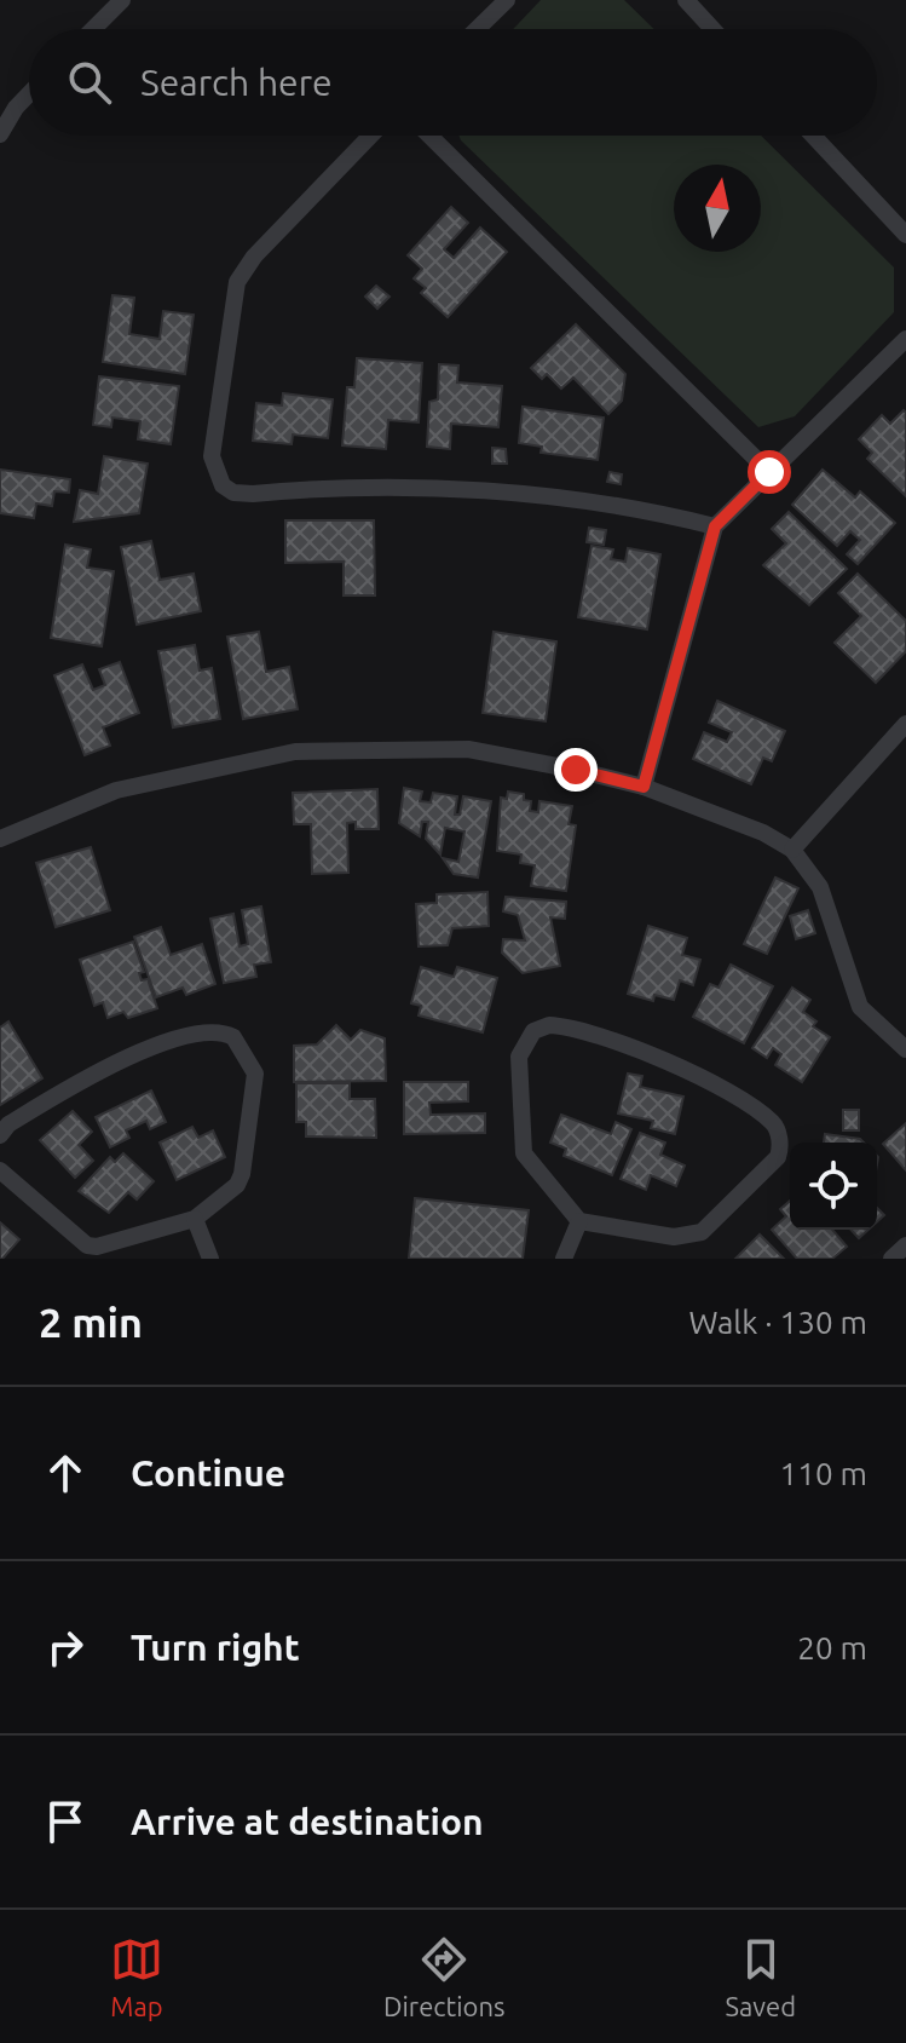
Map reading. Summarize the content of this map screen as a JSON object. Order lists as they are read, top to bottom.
{
  "north": "top",
  "page": {
    "search": "Search here",
    "heading": ["2 min", "Walk · 130 m"],
    "list": [
      ["Continue", "110 m"],
      ["Turn right", "20 m"],
      "Arrive at destination"
    ],
    "nav": ["Map", "Directions", "Saved"]
  }
}
